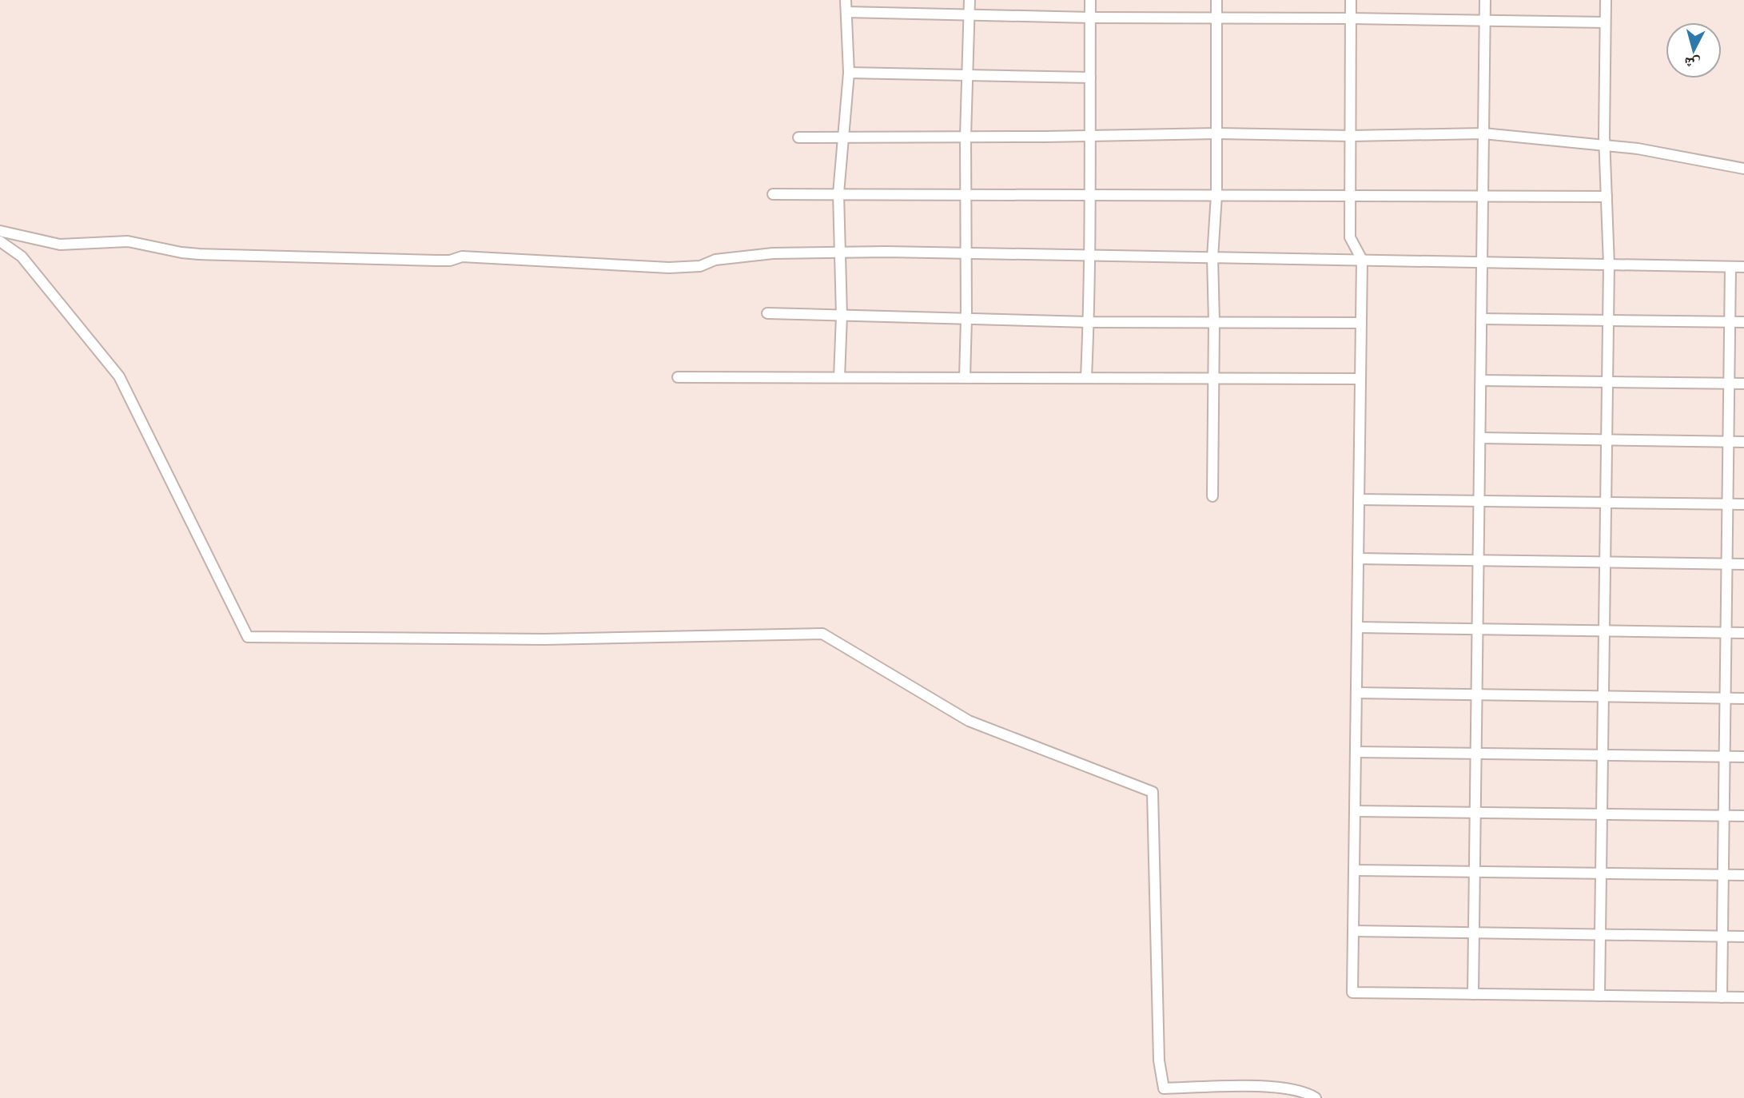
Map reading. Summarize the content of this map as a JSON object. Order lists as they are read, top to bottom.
{
  "north": "bottom"
}
